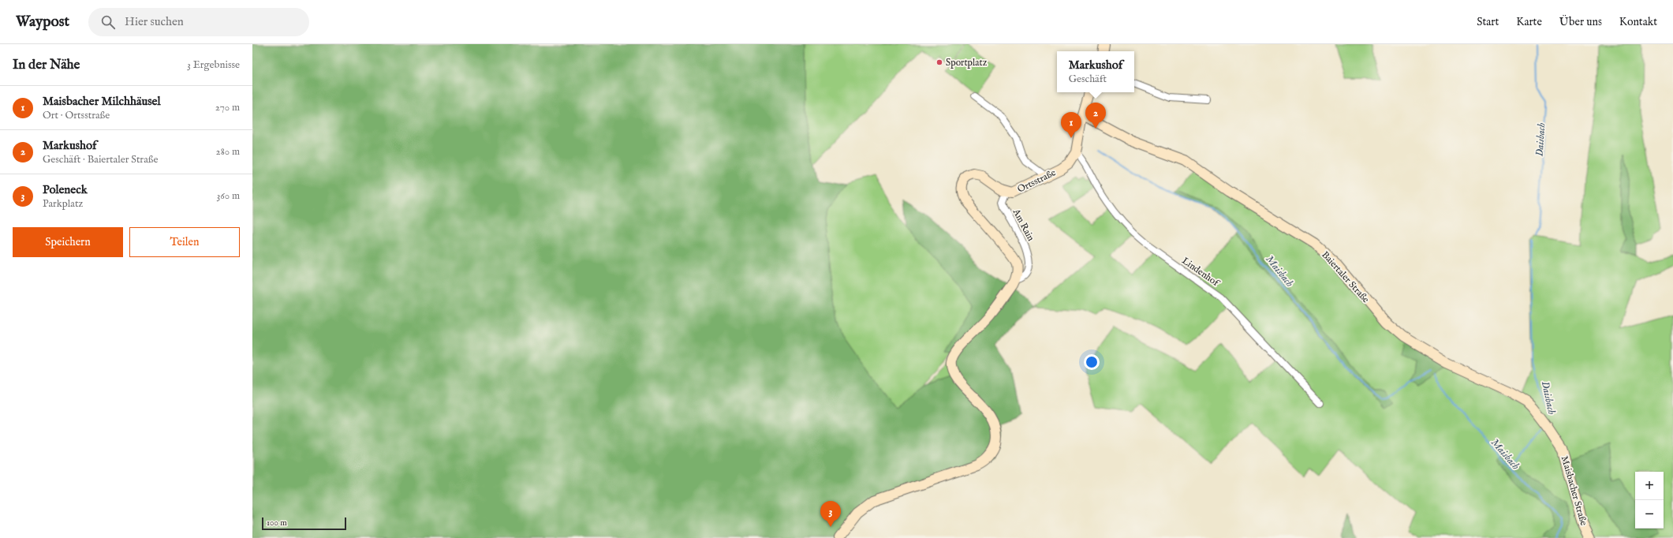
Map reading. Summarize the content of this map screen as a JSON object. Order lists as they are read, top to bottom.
{
  "streets": {
    "street": [
      "Ortsstraße",
      "Am Rain",
      "Lindenhof",
      "Baiertaler Straße",
      "Maisbacher Straße"
    ]
  },
  "crossings": [
    ["Ortsstraße", "Am Rain"],
    ["Ortsstraße", "Lindenhof"],
    ["Ortsstraße", "Baiertaler Straße"],
    ["Baiertaler Straße", "Maisbacher Straße"]
  ],
  "water": ["Daisbach", "Maisbach"],
  "places": ["Sportplatz"],
  "scale_bar": "100 m",
  "page": {
    "header": "Waypost",
    "search": "Hier suchen",
    "nav": [
      "Start",
      "Karte",
      "Über uns",
      "Kontakt"
    ],
    "heading": ["In der Nähe", "3 Ergebnisse"],
    "popup": ["Markushof", "Geschäft"],
    "list": [
      {
        "mark": "1",
        "name": "Maisbacher Milchhäusel",
        "note": "Ort · Ortsstraße",
        "value": "270 m"
      },
      {
        "mark": "2",
        "name": "Markushof",
        "note": "Geschäft · Baiertaler Straße",
        "value": "280 m"
      },
      {
        "mark": "3",
        "name": "Poleneck",
        "note": "Parkplatz",
        "value": "360 m"
      }
    ],
    "pins": ["2", "1", "3"],
    "buttons": ["Speichern", "Teilen"],
    "map_buttons": ["+", "−"],
    "scale": "100 m"
  }
}
